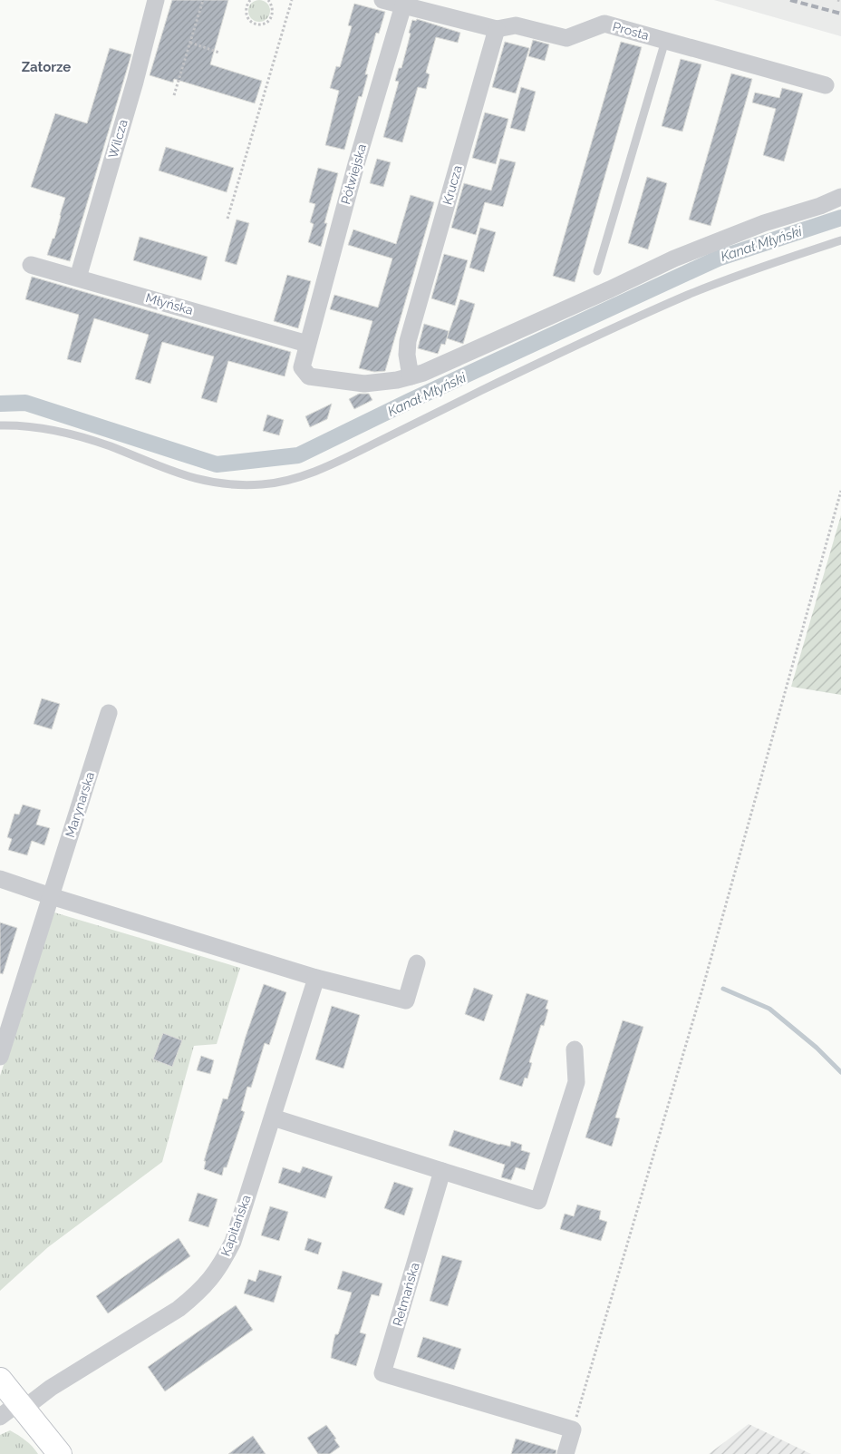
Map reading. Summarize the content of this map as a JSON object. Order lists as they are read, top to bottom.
{
  "streets": {
    "street": [
      "Prosta",
      "Wilcza",
      "Półwiejska",
      "Krucza",
      "Młyńska",
      "Marynarska",
      "Kapitańska",
      "Retmańska"
    ]
  },
  "crossings": [
    ["Prosta", "Półwiejska"],
    ["Prosta", "Krucza"],
    ["Wilcza", "Młyńska"],
    ["Półwiejska", "Krucza"],
    ["Półwiejska", "Młyńska"]
  ],
  "districts": ["Zatorze"],
  "water": ["Kanał Młyński"]
}
